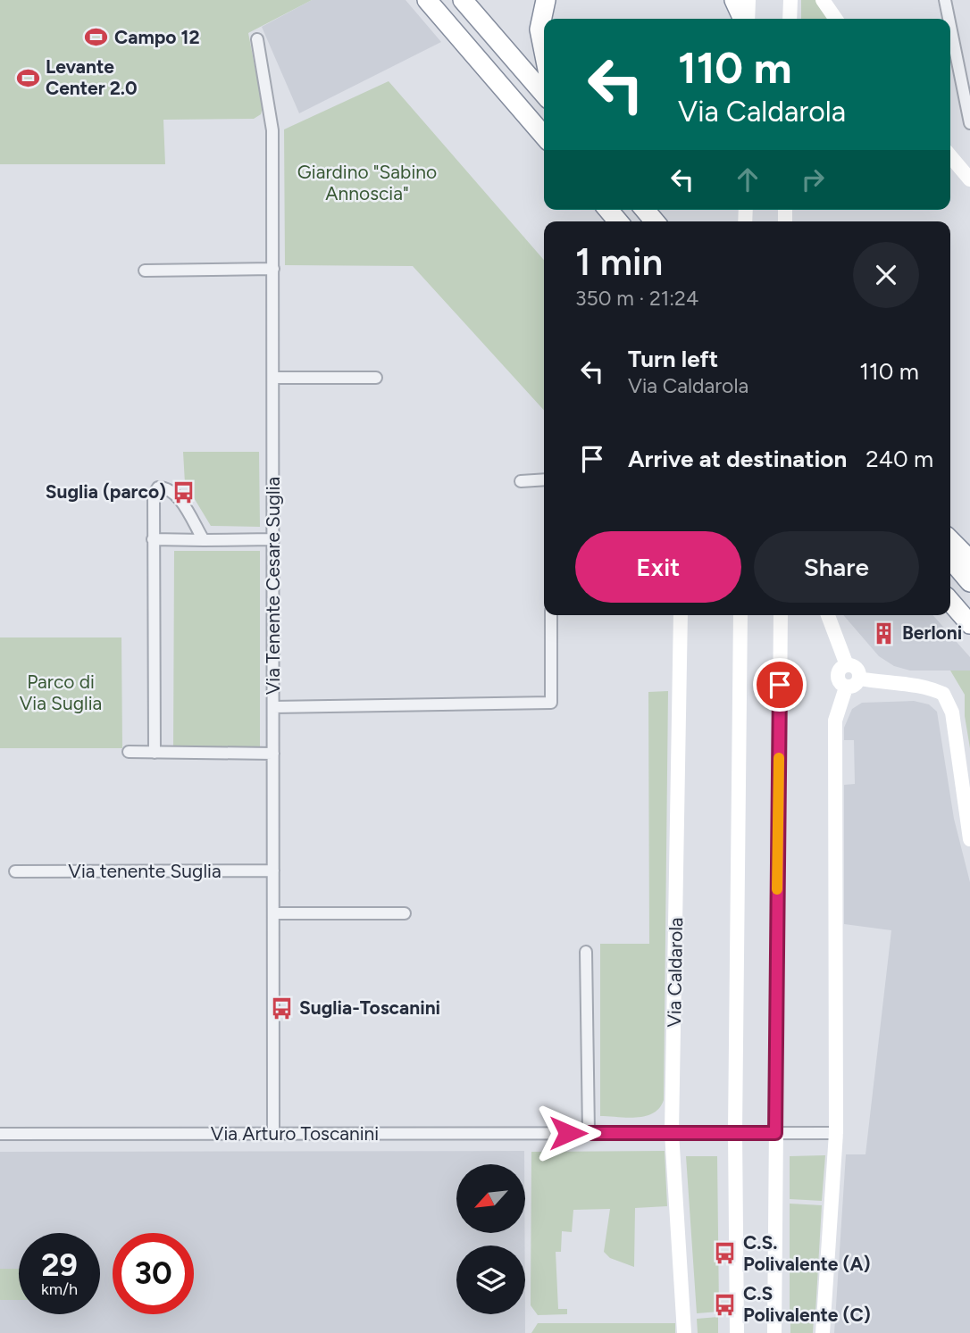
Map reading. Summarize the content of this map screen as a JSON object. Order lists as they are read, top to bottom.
{
  "streets": {
    "street": [
      "Via Tenente Cesare Suglia",
      "Via tenente Suglia",
      "Via Caldarola",
      "Via Arturo Toscanini"
    ]
  },
  "crossings": [
    ["Via Tenente Cesare Suglia", "Via tenente Suglia"],
    ["Via Tenente Cesare Suglia", "Via Arturo Toscanini"],
    ["Via Caldarola", "Via Arturo Toscanini"]
  ],
  "parks": ["Giardino \"Sabino Annoscia\"", "Parco di Via Suglia"],
  "places": {
    "sports": ["Campo 12", "Levante Center 2.0"],
    "bus stop": [
      "Suglia (parco)",
      "Suglia-Toscanini",
      "C.S. Polivalente (A)",
      "C.S Polivalente (C)"
    ],
    "building": ["Berloni"]
  },
  "north": "bottom left",
  "page": {
    "turn": ["110 m", "Via Caldarola"],
    "heading": ["1 min", "350 m · 21:24"],
    "list": [
      {
        "name": "Turn left",
        "note": "Via Caldarola",
        "value": "110 m"
      },
      {
        "name": "Arrive at destination",
        "value": "240 m"
      }
    ],
    "buttons": ["Exit", "Share"],
    "speed": "29 km/h",
    "limit": "30"
  }
}
